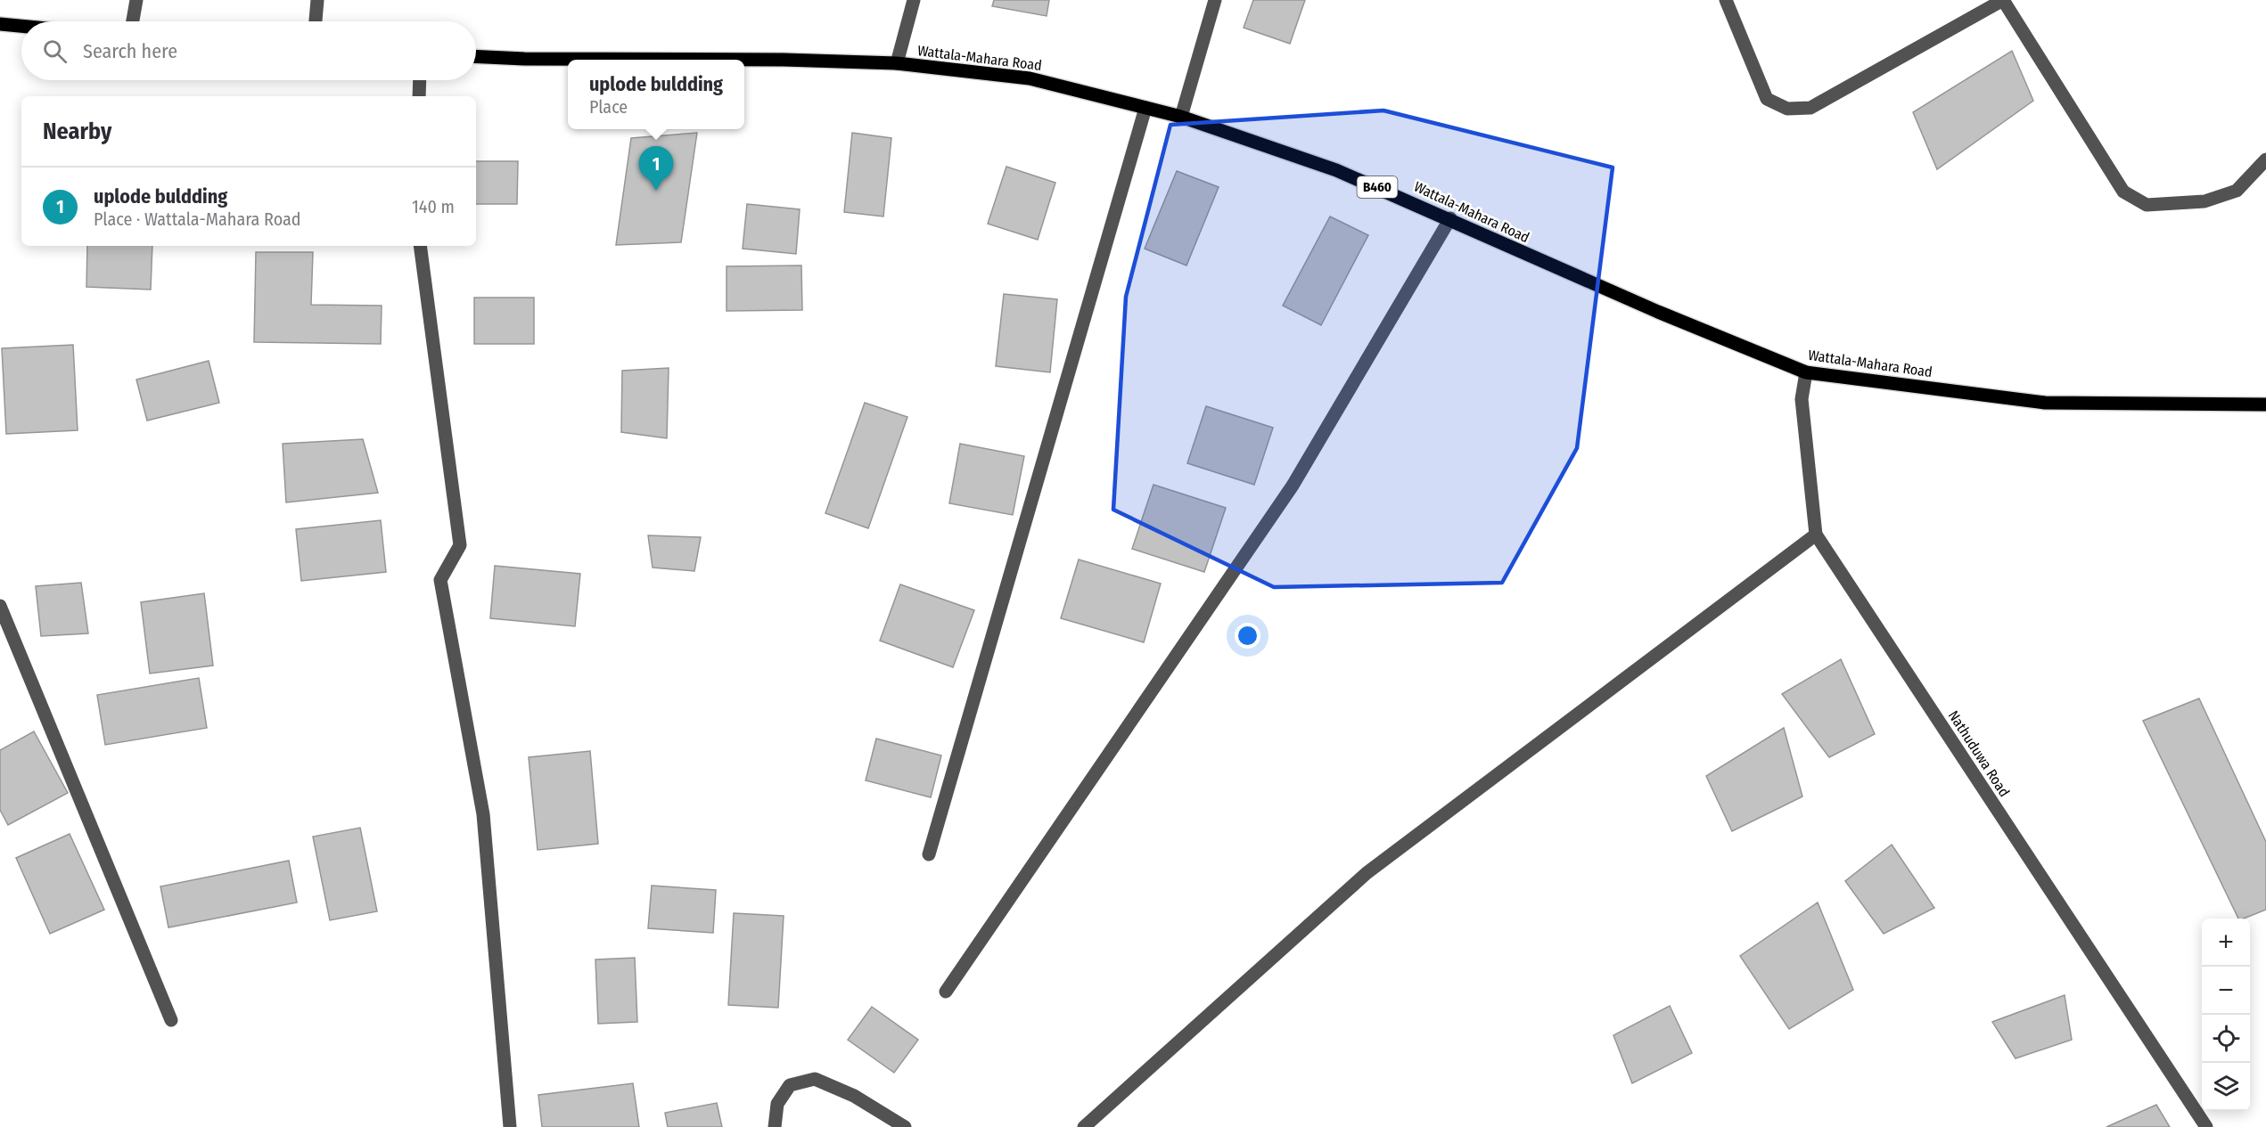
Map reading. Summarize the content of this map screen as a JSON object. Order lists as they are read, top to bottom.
{
  "streets": {
    "main road": ["Wattala-Mahara Road", "B460"],
    "street": ["Nathuduwa Road"]
  },
  "crossings": [
    ["Wattala-Mahara Road", "Nathuduwa Road"]
  ],
  "page": {
    "search": "Search here",
    "popup": ["uplode buldding", "Place"],
    "heading": "Nearby",
    "pins": "1",
    "list": [
      {
        "mark": "1",
        "name": "uplode buldding",
        "note": "Place · Wattala-Mahara Road",
        "value": "140 m"
      }
    ],
    "map_buttons": ["+", "−"]
  }
}
